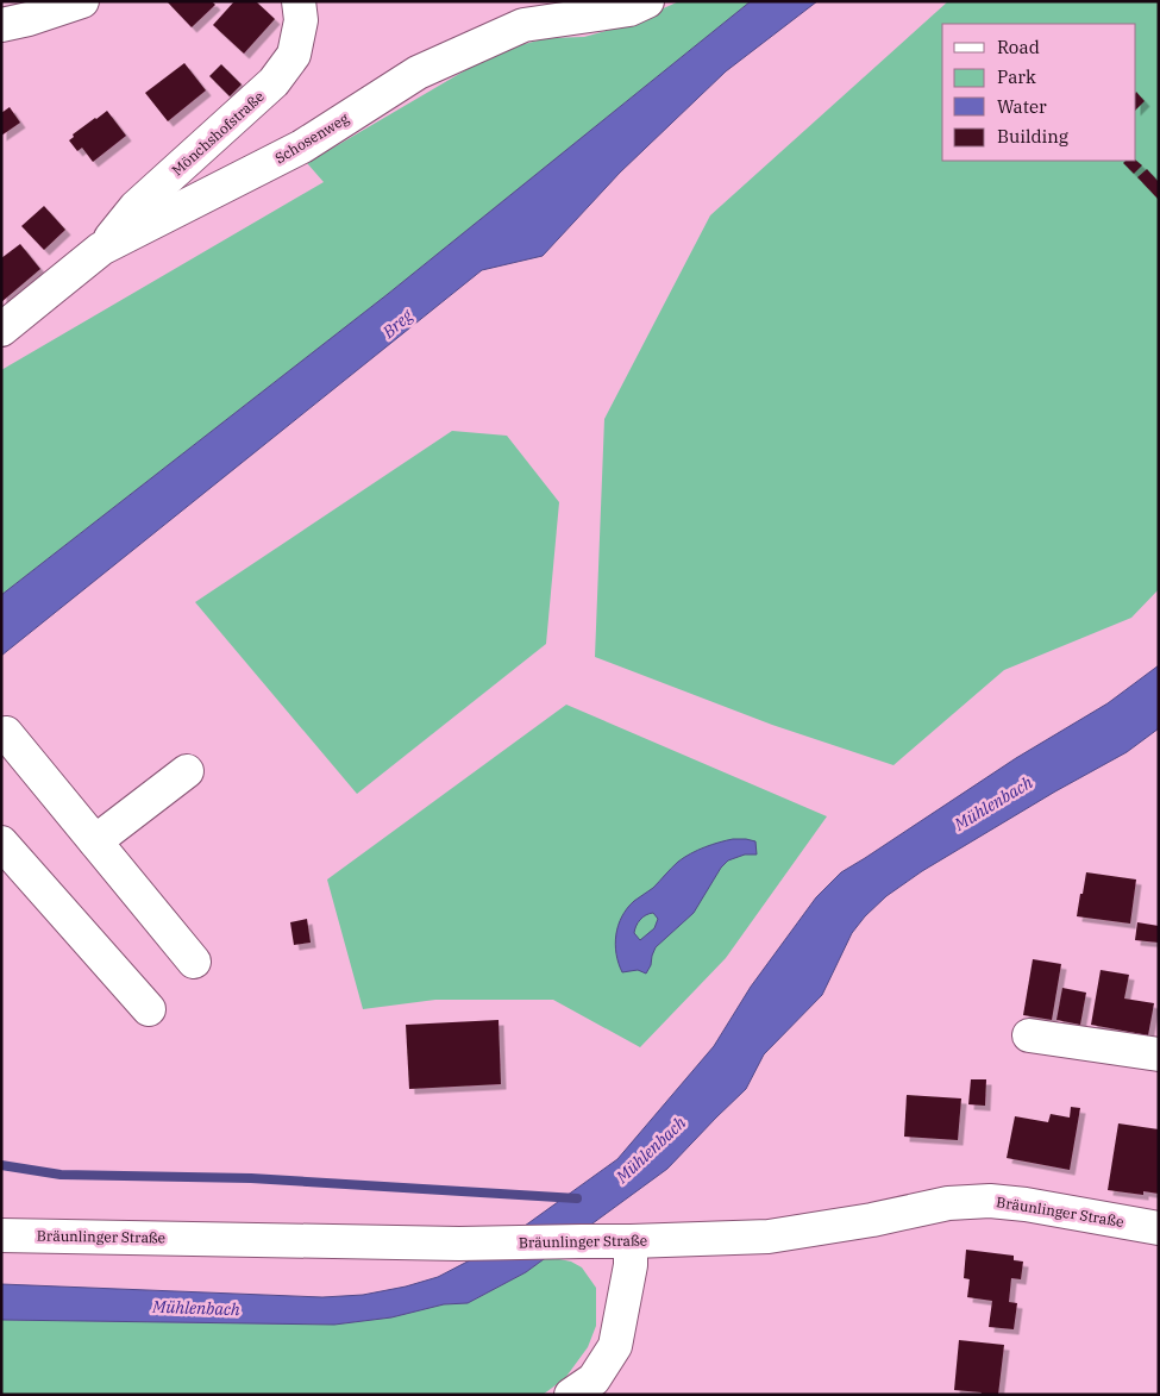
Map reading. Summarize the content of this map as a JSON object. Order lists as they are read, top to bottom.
{
  "streets": {
    "street": ["Mönchshofstraße", "Schosenweg", "Bräunlinger Straße"]
  },
  "crossings": [
    ["Mönchshofstraße", "Schosenweg"]
  ],
  "water": ["Breg", "Mühlenbach"],
  "legend": [
    "Road",
    "Park",
    "Water",
    "Building"
  ]
}
